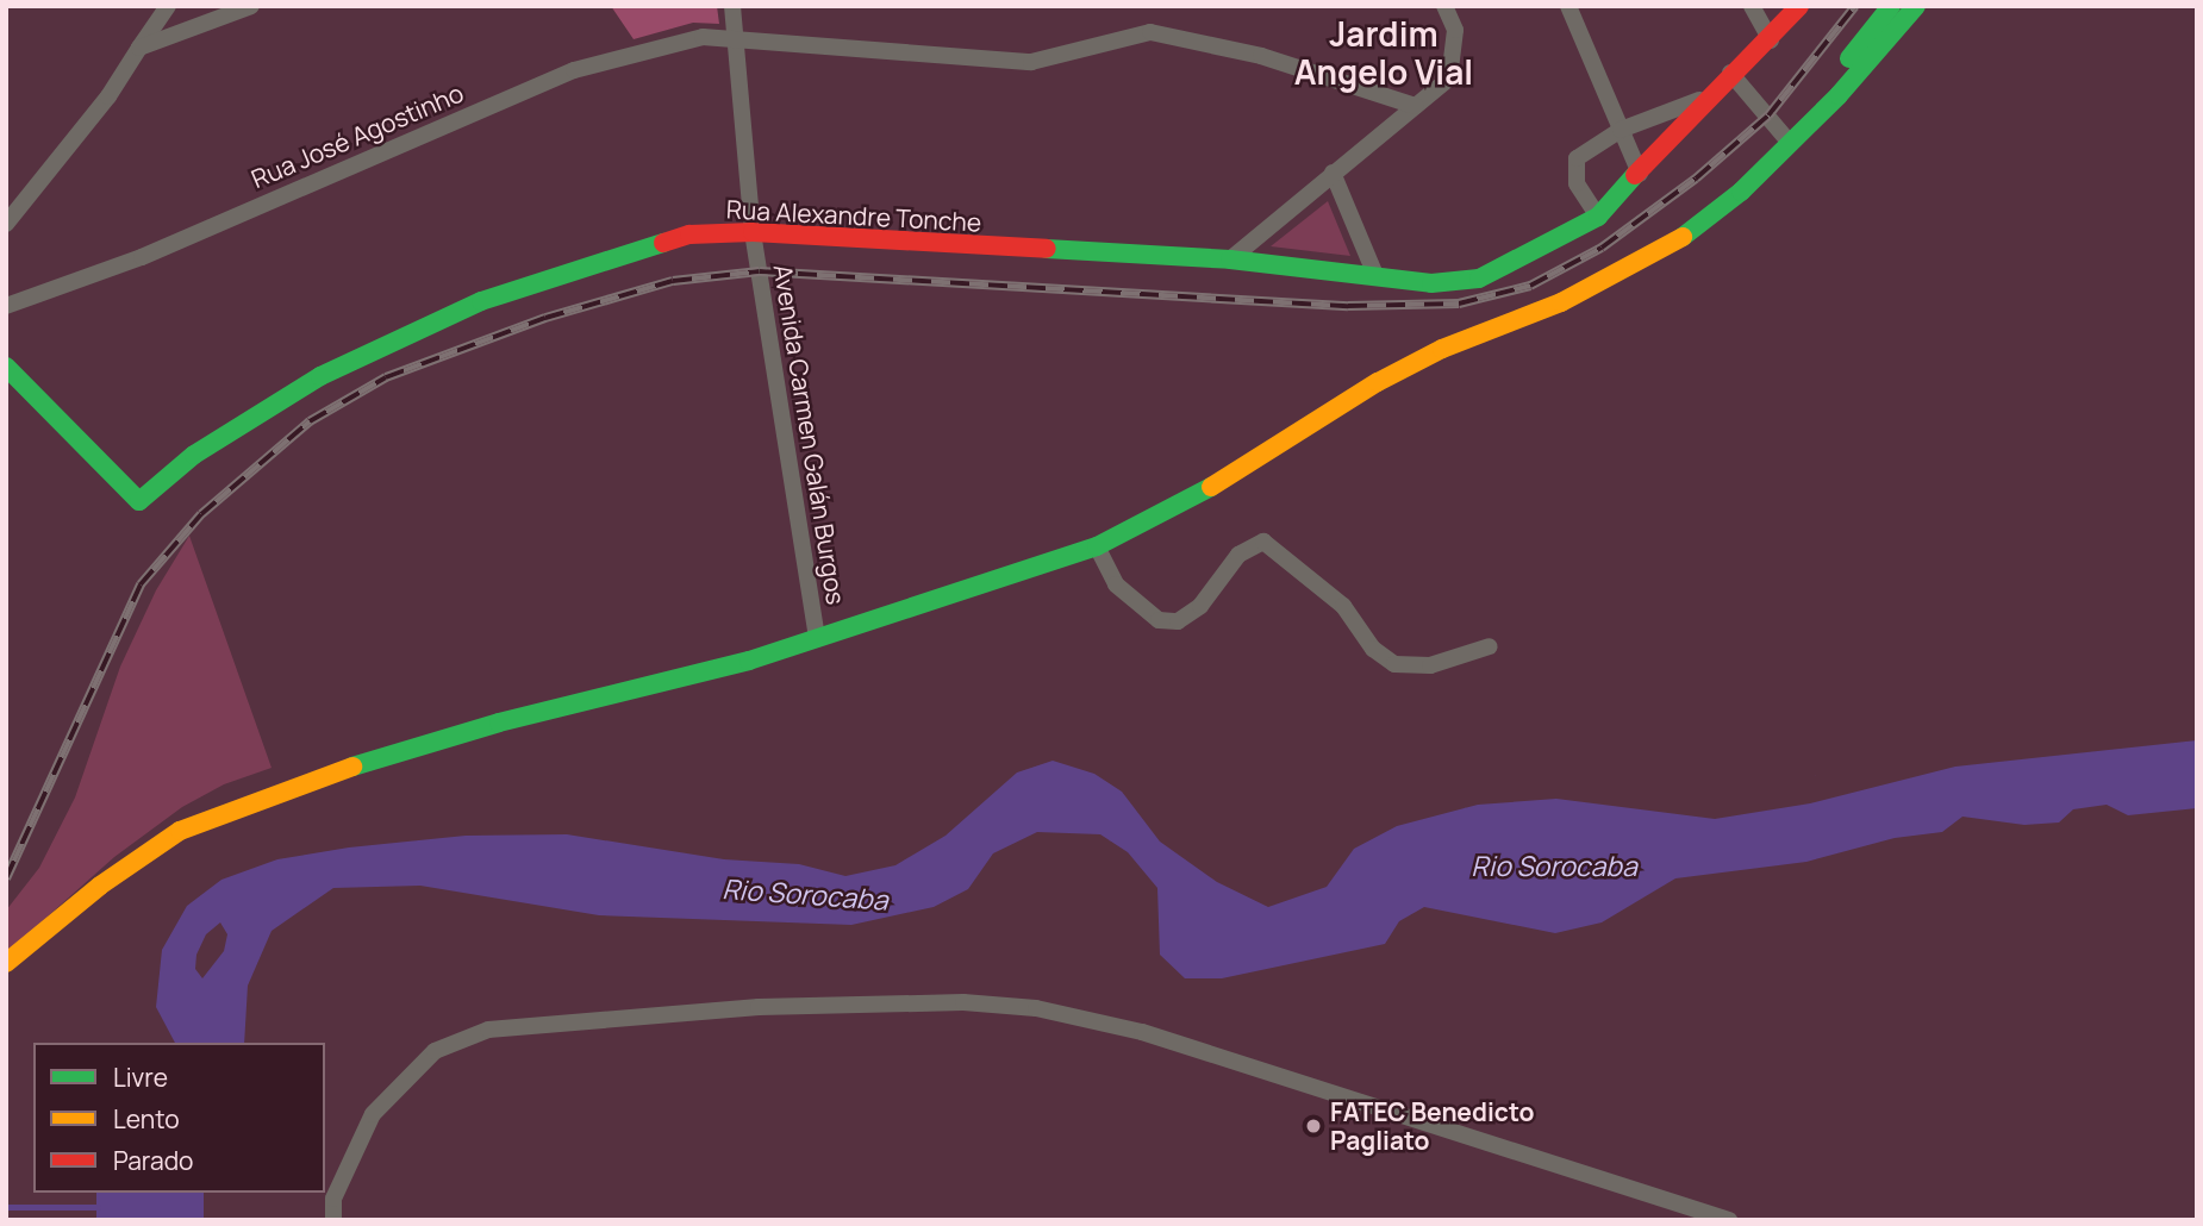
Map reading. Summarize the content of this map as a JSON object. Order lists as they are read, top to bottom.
{
  "streets": {
    "main road": ["Rua Alexandre Tonche"],
    "street": ["Rua José Agostinho", "Avenida Carmen Galán Burgos"]
  },
  "crossings": [
    ["Rua José Agostinho", "Avenida Carmen Galán Burgos"],
    ["Rua Alexandre Tonche", "Avenida Carmen Galán Burgos"]
  ],
  "districts": ["Jardim Angelo Vial"],
  "water": ["Rio Sorocaba"],
  "places": ["FATEC Benedicto Pagliato"],
  "legend": ["Livre", "Lento", "Parado"]
}
